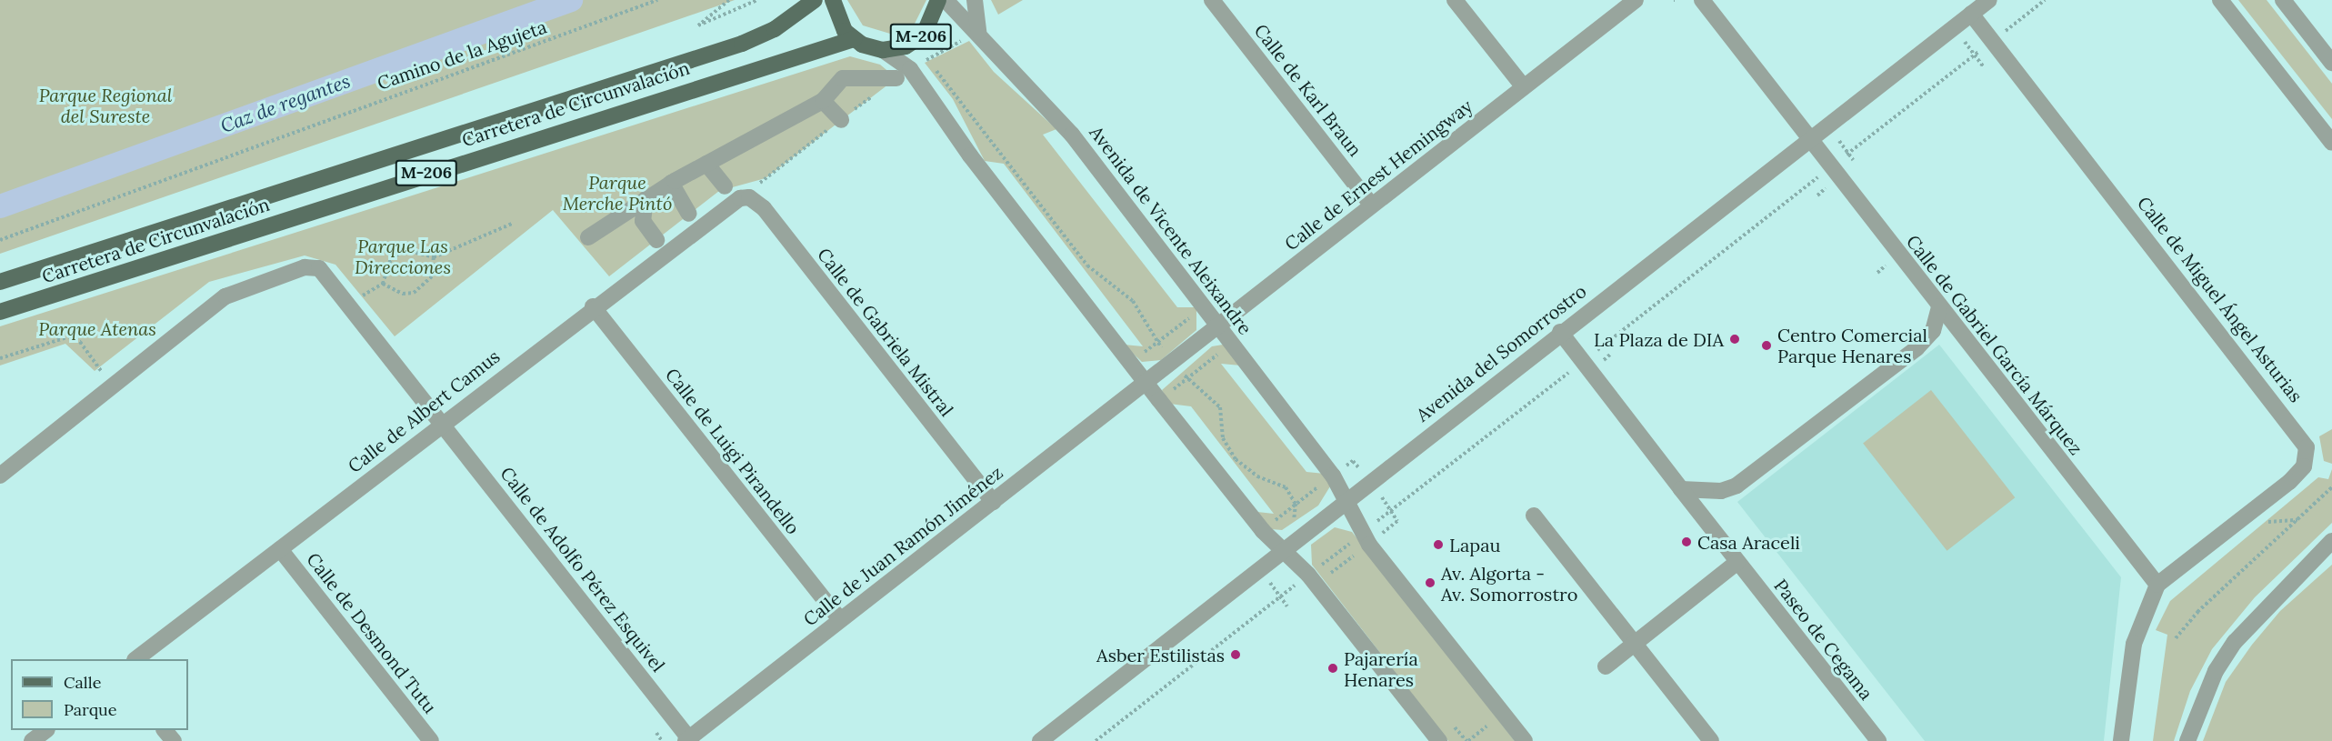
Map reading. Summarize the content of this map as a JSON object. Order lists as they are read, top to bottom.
{
  "streets": {
    "main road": ["M-206", "Carretera de Circunvalación"],
    "street": [
      "Calle de Karl Braun",
      "Calle de Ernest Hemingway",
      "Avenida de Vicente Aleixandre",
      "Calle de Miguel Ángel Asturias",
      "Calle de Gabriela Mistral",
      "Calle de Gabriel García Márquez",
      "Avenida del Somorrostro",
      "Calle de Albert Camus",
      "Calle de Luigi Pirandello",
      "Calle de Juan Ramón Jiménez",
      "Calle de Adolfo Pérez Esquivel",
      "Calle de Desmond Tutu",
      "Paseo de Cegama"
    ],
    "path": ["Camino de la Agujeta"]
  },
  "crossings": [
    ["M-206", "Carretera de Circunvalación"],
    ["Calle de Karl Braun", "Calle de Ernest Hemingway"],
    ["Calle de Ernest Hemingway", "Avenida de Vicente Aleixandre"],
    ["Calle de Ernest Hemingway", "Calle de Juan Ramón Jiménez"],
    ["Avenida de Vicente Aleixandre", "Avenida del Somorrostro"],
    ["Calle de Miguel Ángel Asturias", "Calle de Gabriel García Márquez"],
    ["Calle de Miguel Ángel Asturias", "Avenida del Somorrostro"],
    ["Calle de Gabriela Mistral", "Calle de Albert Camus"],
    ["Calle de Gabriela Mistral", "Calle de Juan Ramón Jiménez"],
    ["Calle de Gabriel García Márquez", "Avenida del Somorrostro"],
    ["Avenida del Somorrostro", "Paseo de Cegama"],
    ["Calle de Albert Camus", "Calle de Luigi Pirandello"],
    ["Calle de Albert Camus", "Calle de Adolfo Pérez Esquivel"],
    ["Calle de Albert Camus", "Calle de Desmond Tutu"],
    ["Calle de Luigi Pirandello", "Calle de Juan Ramón Jiménez"],
    ["Calle de Juan Ramón Jiménez", "Calle de Adolfo Pérez Esquivel"]
  ],
  "water": ["Caz de regantes"],
  "parks": [
    "Parque Regional del Sureste",
    "Parque Merche Pintó",
    "Parque Las Direcciones",
    "Parque Atenas"
  ],
  "places": [
    "La Plaza de DIA",
    "Centro Comercial Parque Henares",
    "Casa Araceli",
    "Lapau",
    "Av. Algorta - Av. Somorrostro",
    "Asber Estilistas",
    "Pajarería Henares"
  ],
  "legend": ["Calle", "Parque"]
}
